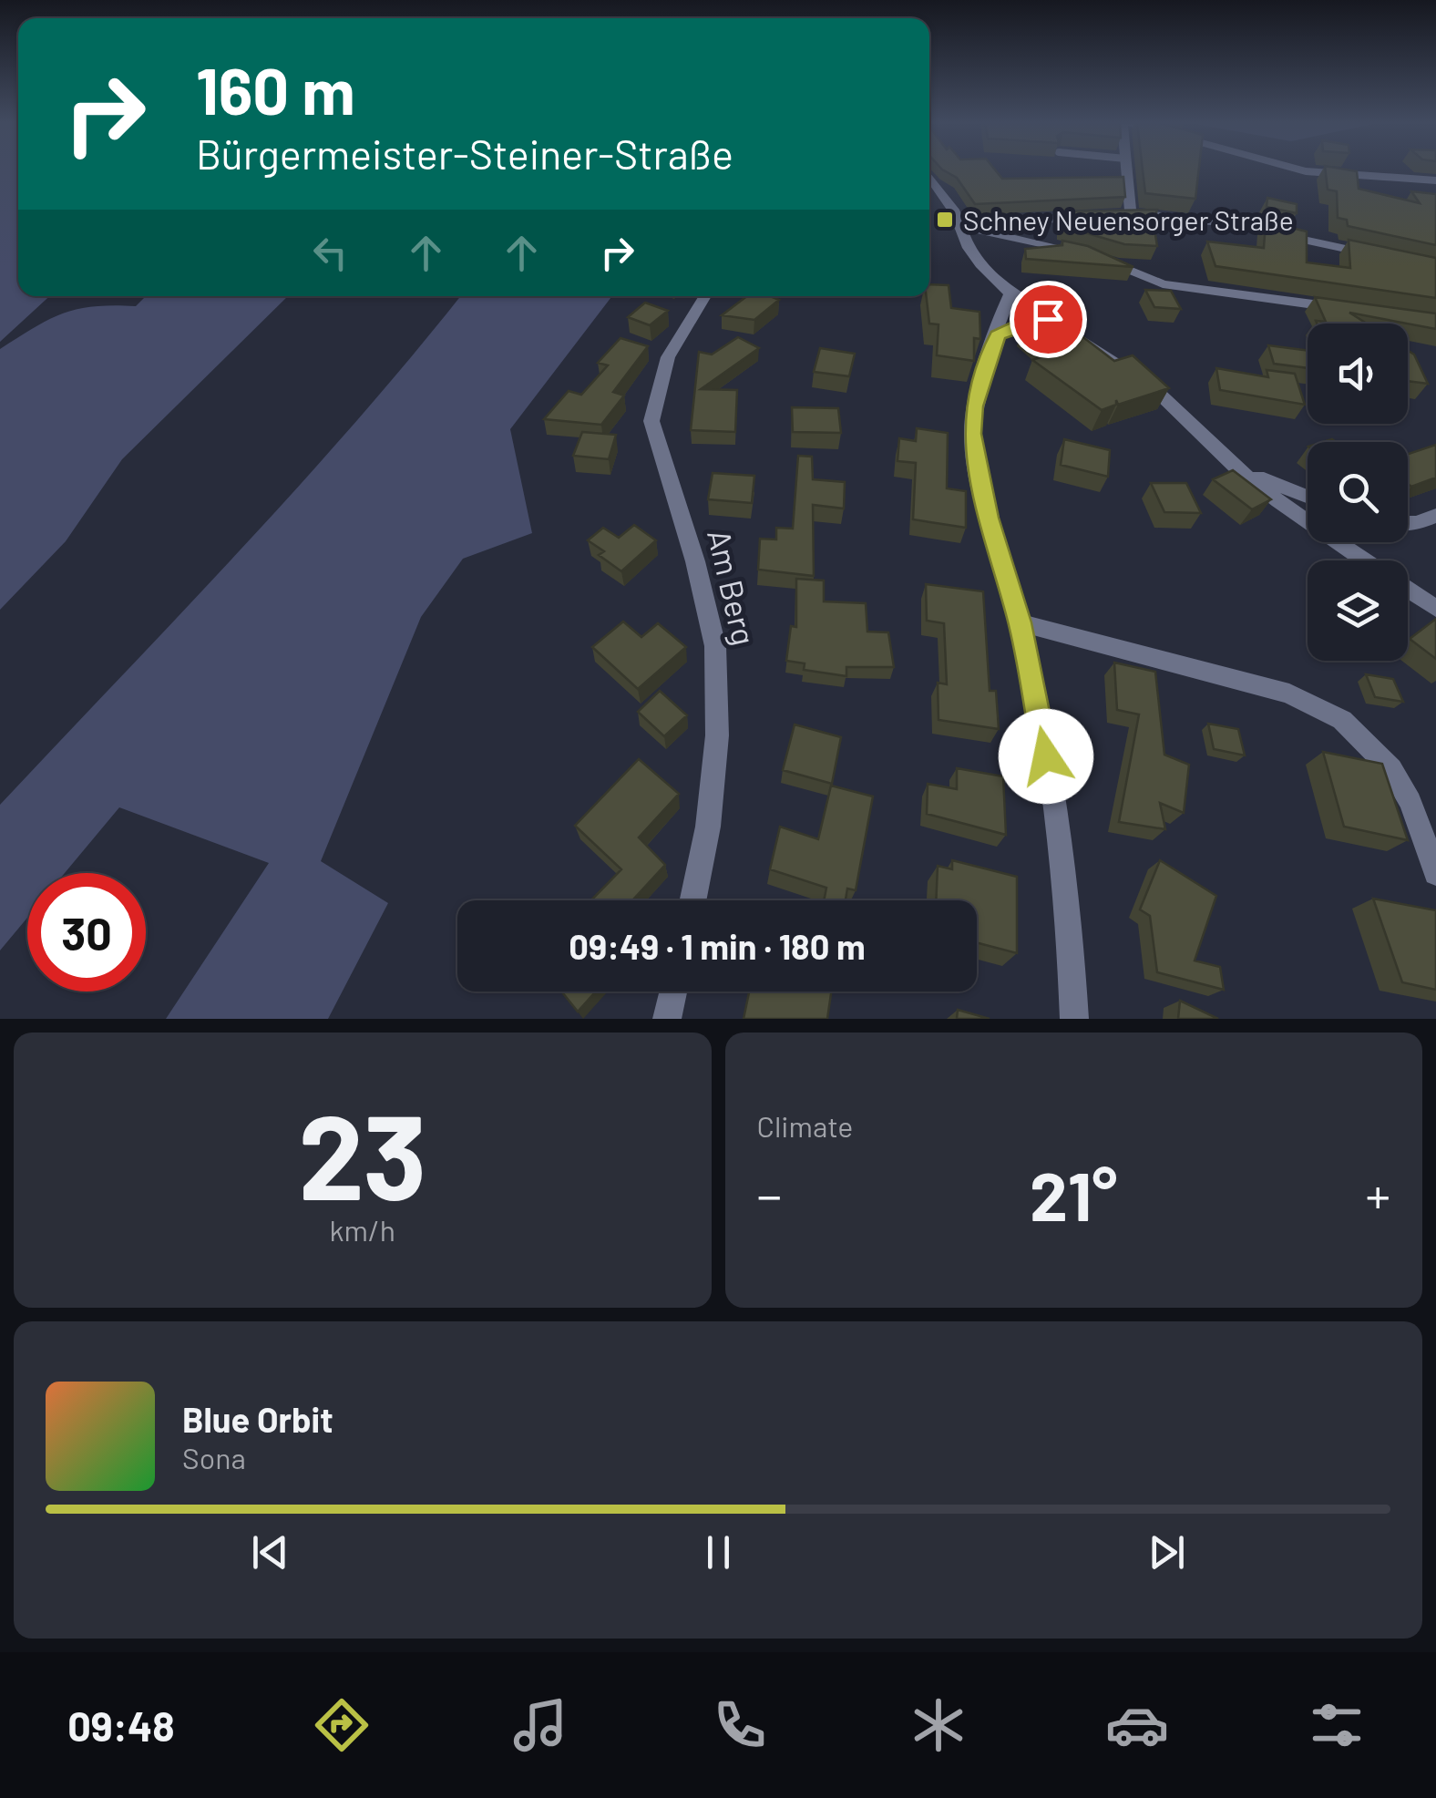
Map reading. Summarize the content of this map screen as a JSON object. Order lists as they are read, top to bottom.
{
  "streets": {
    "street": ["Am Berg"]
  },
  "places": {
    "transit": ["Schney Neuensorger Straße"]
  },
  "page": {
    "turn": ["160 m", "Bürgermeister-Steiner-Straße"],
    "limit": "30",
    "trip": "09:49 · 1 min · 180 m",
    "tile": [
      ["23", "km/h"],
      "Climate"
    ],
    "heat": ["−", "21°", "+"],
    "song": ["Blue Orbit", "Sona"],
    "tabs": "09:48"
  }
}
